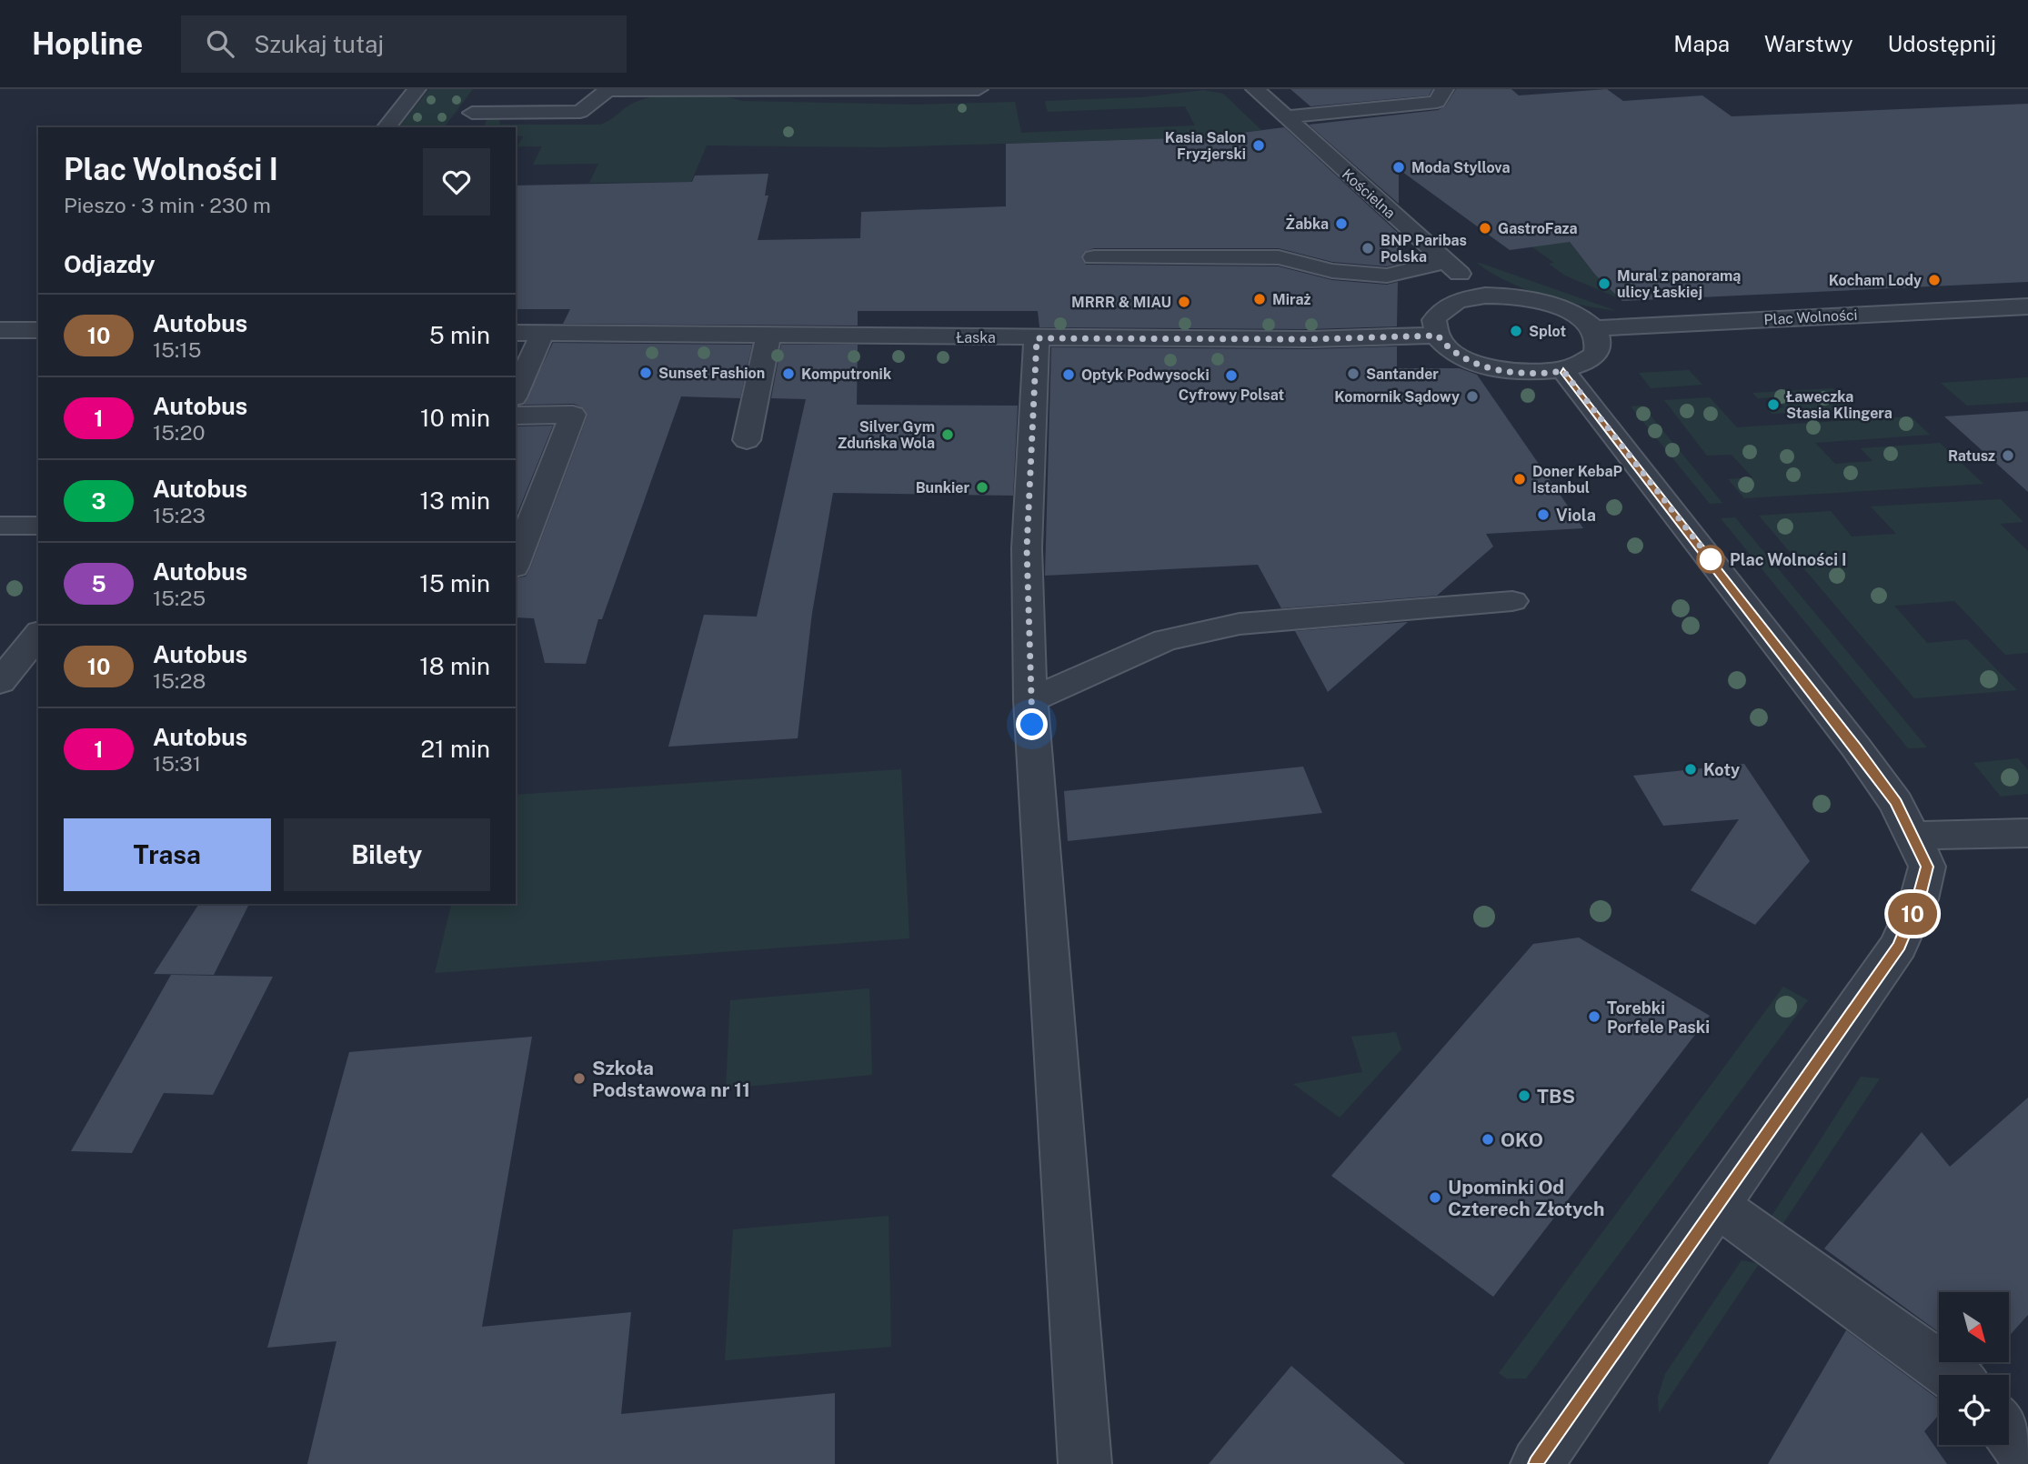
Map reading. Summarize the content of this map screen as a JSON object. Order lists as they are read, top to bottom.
{
  "streets": {
    "street": ["Kościelna", "Plac Wolności", "Łaska"]
  },
  "places": [
    "Kasia Salon Fryzjerski",
    "Moda Styllova",
    "Żabka",
    "GastroFaza",
    "BNP Paribas Polska",
    "Kocham Lody",
    "Mural z panoramą ulicy Łaskiej",
    "Miraż",
    "MRRR & MIAU",
    "Splot",
    "Sunset Fashion",
    "Komputronik",
    "Santander",
    "Optyk Podwysocki",
    "Cyfrowy Polsat",
    "Komornik Sądowy",
    "Ławeczka Stasia Klingera",
    "Silver Gym Zduńska Wola",
    "Ratusz",
    "Doner KebaP Istanbul",
    "Bunkier",
    "Viola",
    "Plac Wolności I",
    "Koty",
    "Torebki Porfele Paski",
    "Szkoła Podstawowa nr 11",
    "TBS",
    "OKO",
    "Upominki Od Czterech Złotych"
  ],
  "lines": ["bus line 10"],
  "north": "bottom right",
  "page": {
    "header": "Hopline",
    "search": "Szukaj tutaj",
    "nav": ["Mapa", "Warstwy", "Udostępnij"],
    "on_map": "10",
    "heading": [
      ["Plac Wolności I", "Pieszo · 3 min · 230 m"],
      "Odjazdy"
    ],
    "list": [
      {
        "mark": "10",
        "name": "Autobus",
        "note": "15:15",
        "value": "5 min"
      },
      {
        "mark": "1",
        "name": "Autobus",
        "note": "15:20",
        "value": "10 min"
      },
      {
        "mark": "3",
        "name": "Autobus",
        "note": "15:23",
        "value": "13 min"
      },
      {
        "mark": "5",
        "name": "Autobus",
        "note": "15:25",
        "value": "15 min"
      },
      {
        "mark": "10",
        "name": "Autobus",
        "note": "15:28",
        "value": "18 min"
      },
      {
        "mark": "1",
        "name": "Autobus",
        "note": "15:31",
        "value": "21 min"
      }
    ],
    "buttons": ["Trasa", "Bilety"]
  }
}
